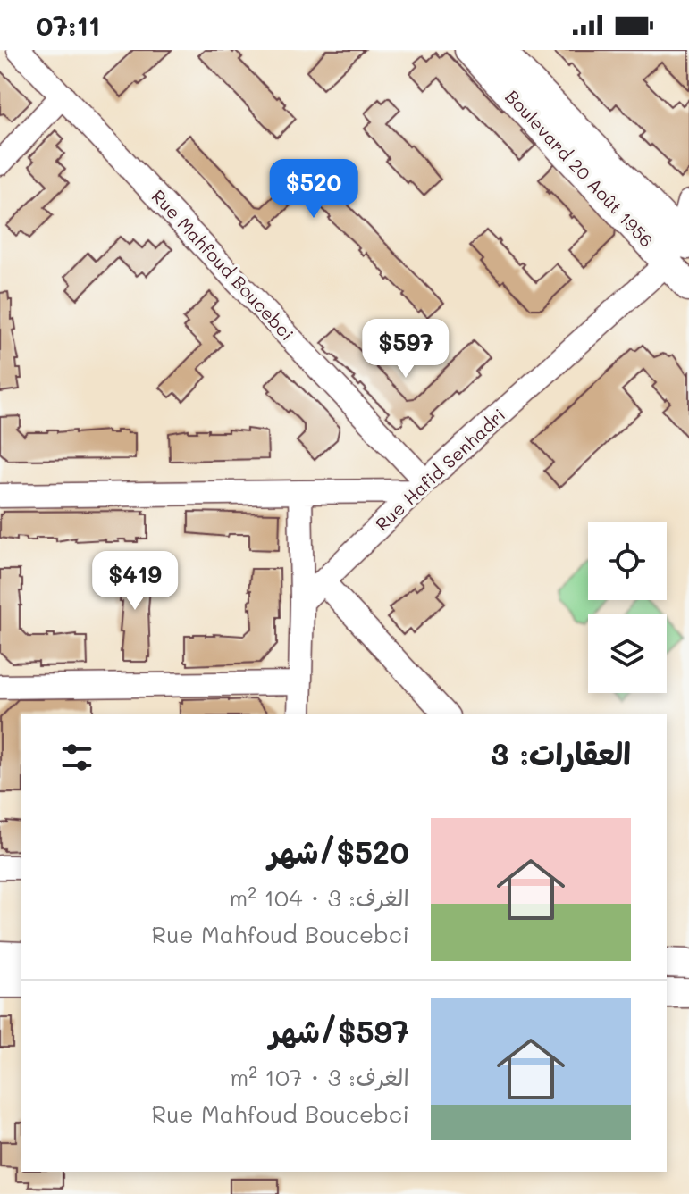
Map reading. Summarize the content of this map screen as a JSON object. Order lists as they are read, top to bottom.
{
  "streets": {
    "street": ["Boulevard 20 Août 1956", "Rue Mahfoud Boucebci", "Rue Hafid Senhadri"]
  },
  "crossings": [
    ["Boulevard 20 Août 1956", "Rue Hafid Senhadri"],
    ["Rue Mahfoud Boucebci", "Rue Hafid Senhadri"]
  ],
  "page": {
    "status": "07:11",
    "price": ["$520", "$597", "$419"],
    "heading": "العقارات: 3",
    "list": [
      {
        "name": "$520/شهر",
        "note": "الغرف: 3 · 104 m² · Rue Mahfoud Boucebci"
      },
      {
        "name": "$597/شهر",
        "note": "الغرف: 3 · 107 m² · Rue Mahfoud Boucebci"
      }
    ]
  }
}
